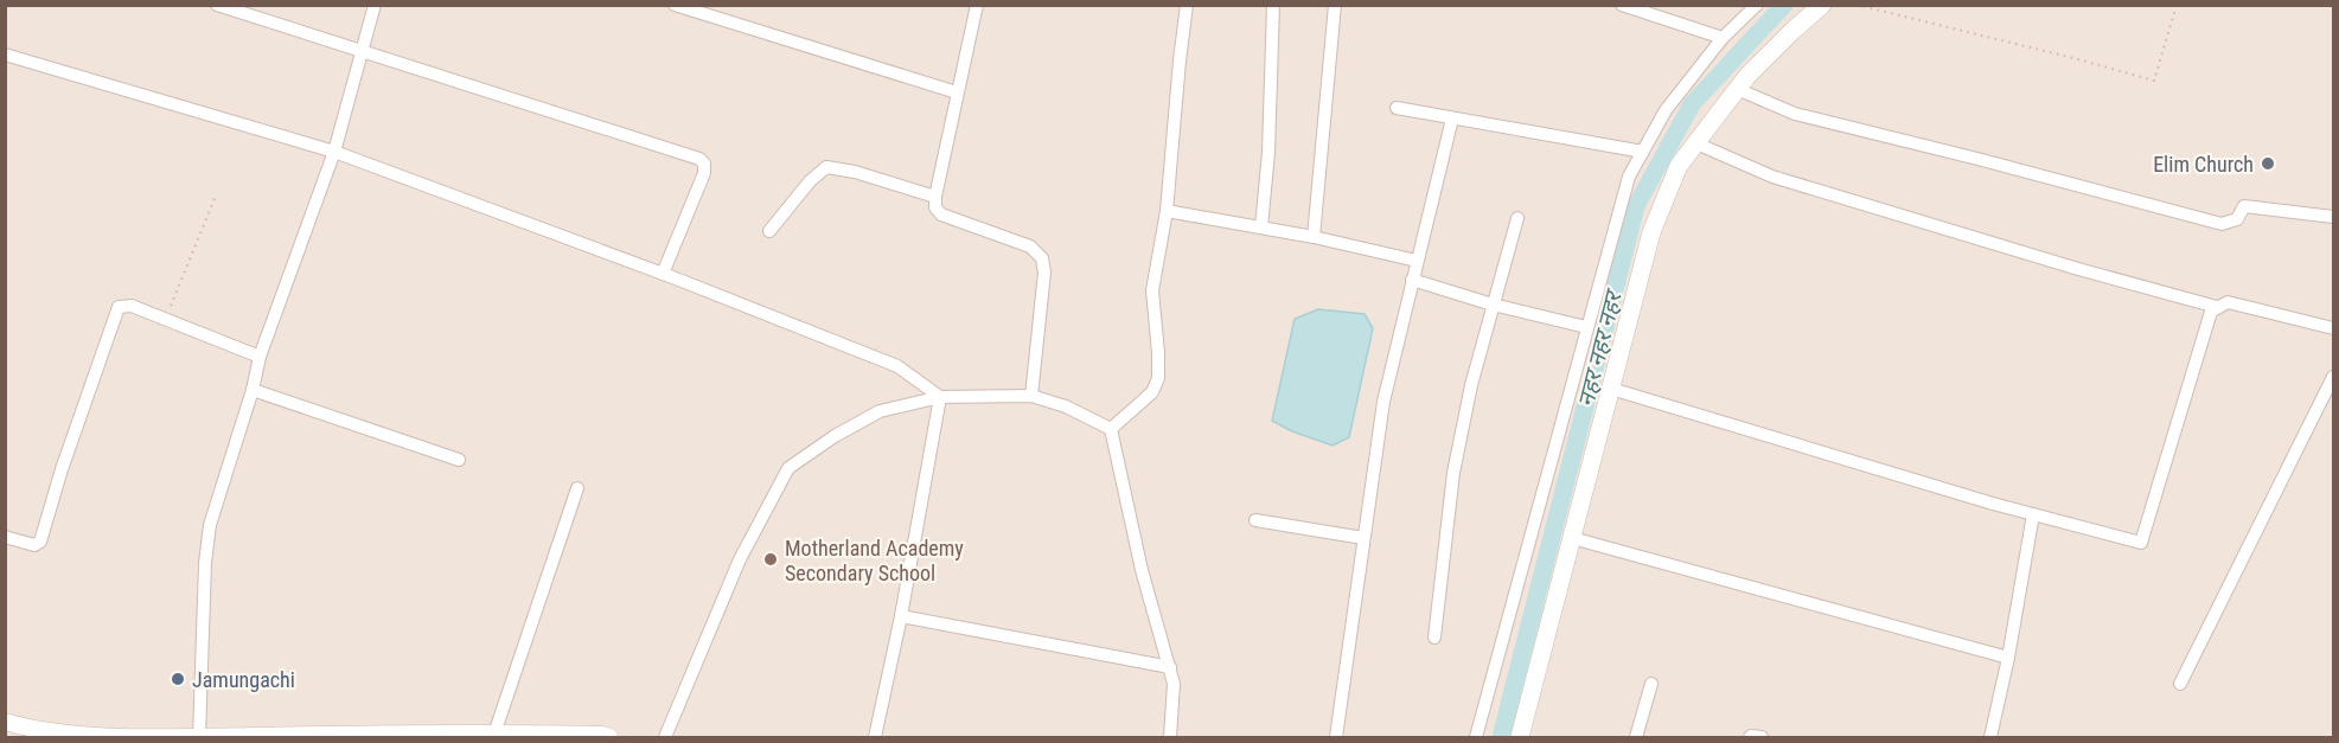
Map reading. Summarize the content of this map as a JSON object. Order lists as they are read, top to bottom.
{
  "water": ["नहर नहर नहर"],
  "places": ["Elim Church", "Motherland Academy Secondary School", "Jamungachi"]
}
